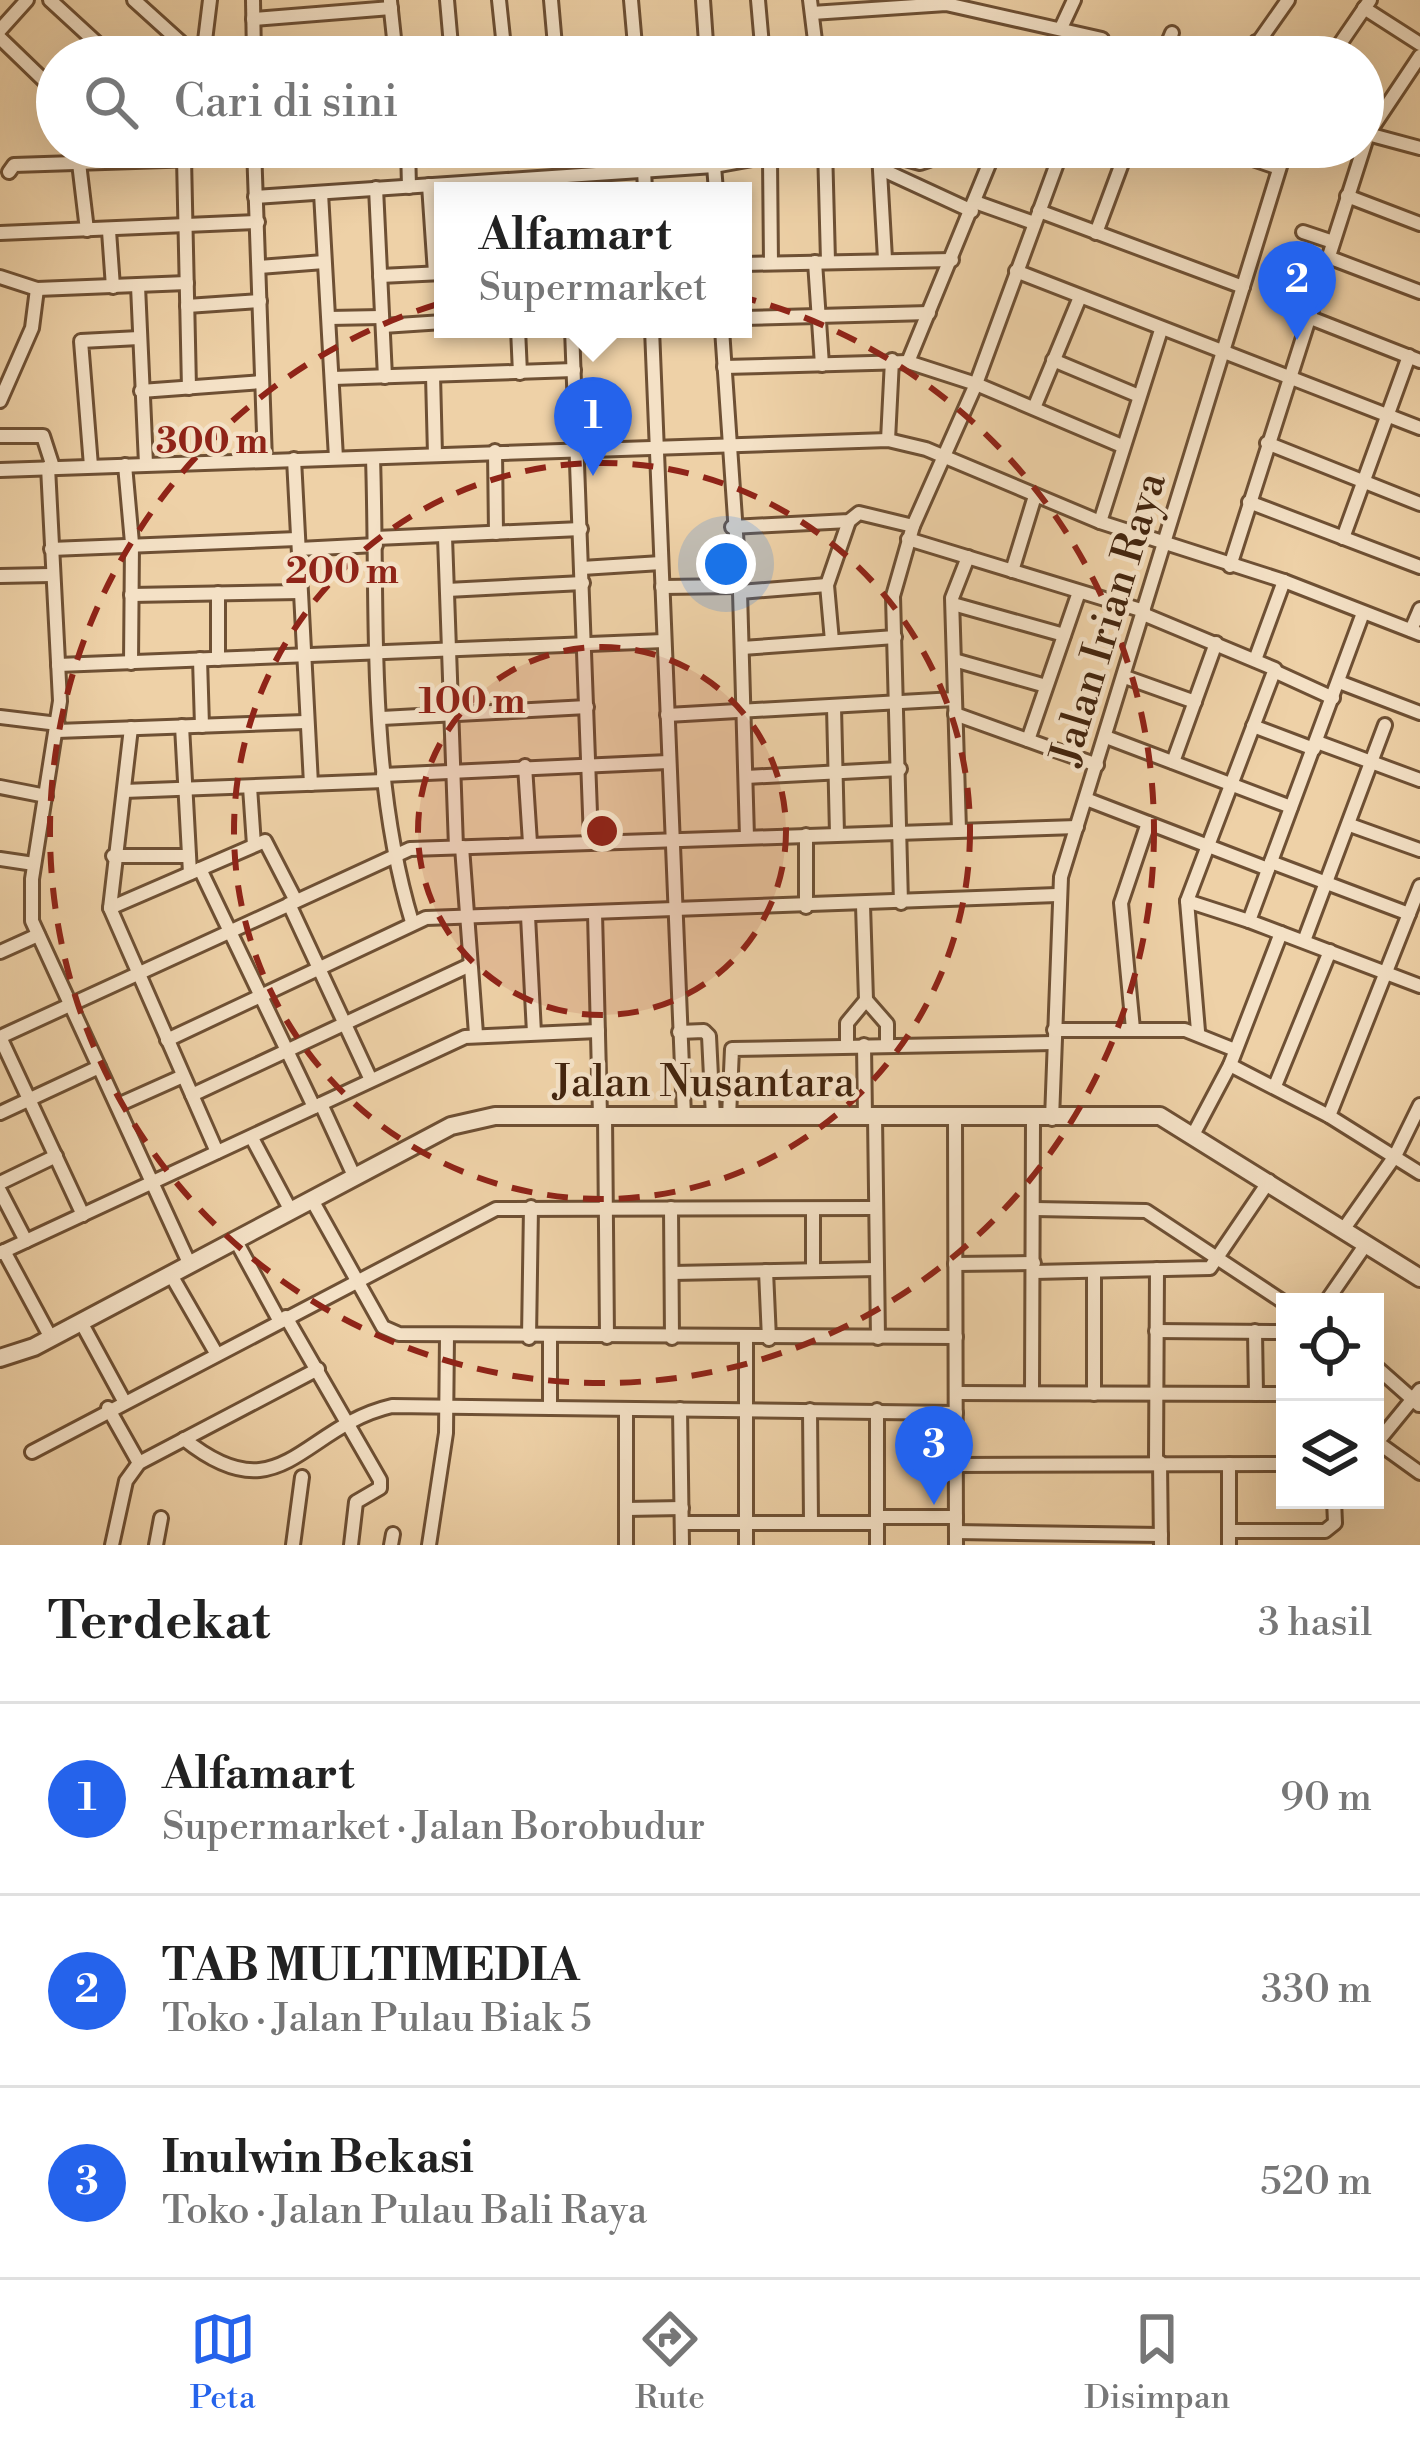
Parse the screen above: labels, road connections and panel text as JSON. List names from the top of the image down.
{
  "streets": {
    "street": ["Jalan Irian Raya", "Jalan Nusantara"]
  },
  "crossings": [
    ["Jalan Irian Raya", "Jalan Nusantara"]
  ],
  "page": {
    "search": "Cari di sini",
    "popup": ["Alfamart", "Supermarket"],
    "pins": ["2", "1", "3"],
    "heading": ["Terdekat", "3 hasil"],
    "list": [
      {
        "mark": "1",
        "name": "Alfamart",
        "note": "Supermarket · Jalan Borobudur",
        "value": "90 m"
      },
      {
        "mark": "2",
        "name": "TAB MULTIMEDIA",
        "note": "Toko · Jalan Pulau Biak 5",
        "value": "330 m"
      },
      {
        "mark": "3",
        "name": "Inulwin Bekasi",
        "note": "Toko · Jalan Pulau Bali Raya",
        "value": "520 m"
      }
    ],
    "nav": ["Peta", "Rute", "Disimpan"]
  },
  "rings": ["300 m", "200 m", "100 m"]
}
